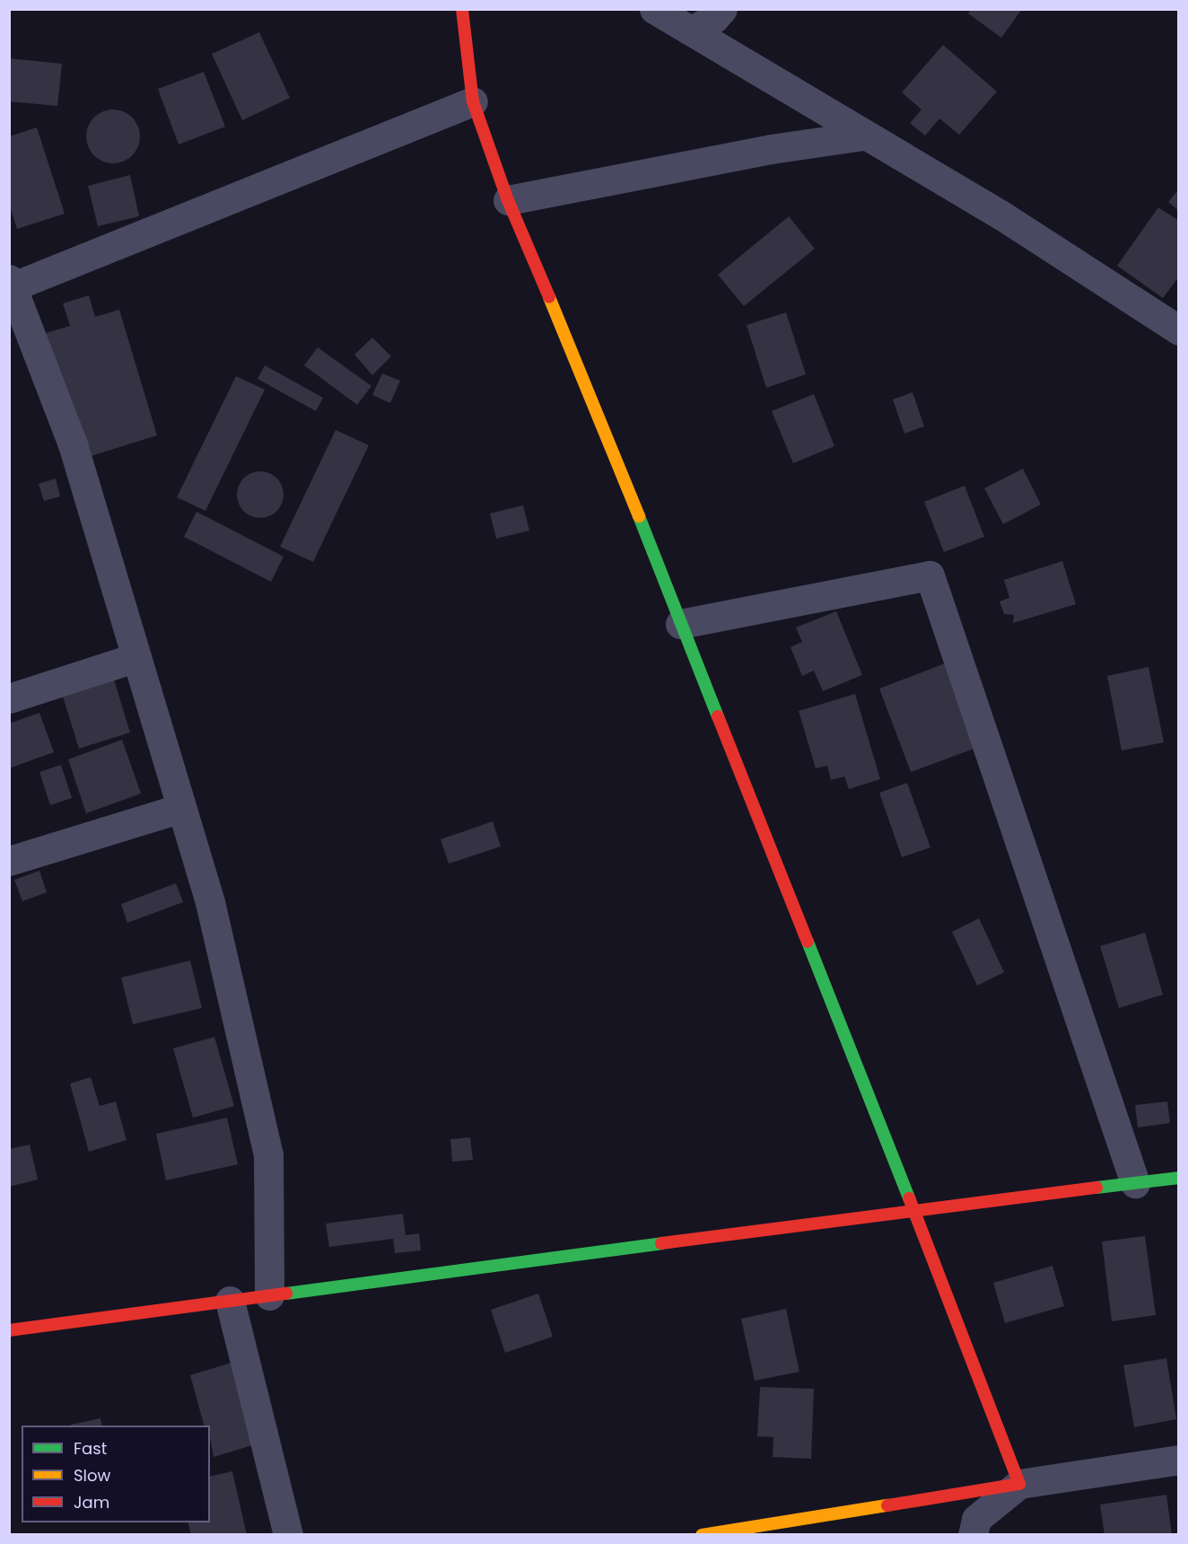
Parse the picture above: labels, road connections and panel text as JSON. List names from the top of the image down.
{
  "legend": ["Fast", "Slow", "Jam"]
}
